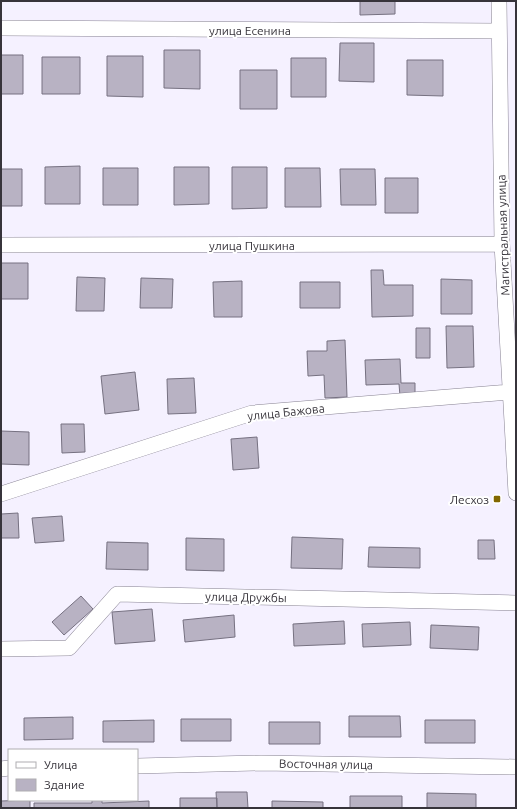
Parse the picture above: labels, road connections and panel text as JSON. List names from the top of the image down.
{
  "streets": {
    "street": [
      "улица Есенина",
      "Магистральная улица",
      "улица Пушкина",
      "улица Бажова",
      "улица Дружбы",
      "Восточная улица"
    ]
  },
  "crossings": [
    ["улица Есенина", "Магистральная улица"],
    ["Магистральная улица", "улица Пушкина"],
    ["Магистральная улица", "улица Бажова"]
  ],
  "places": {
    "transit": ["Лесхоз"]
  },
  "legend": ["Улица", "Здание"]
}
